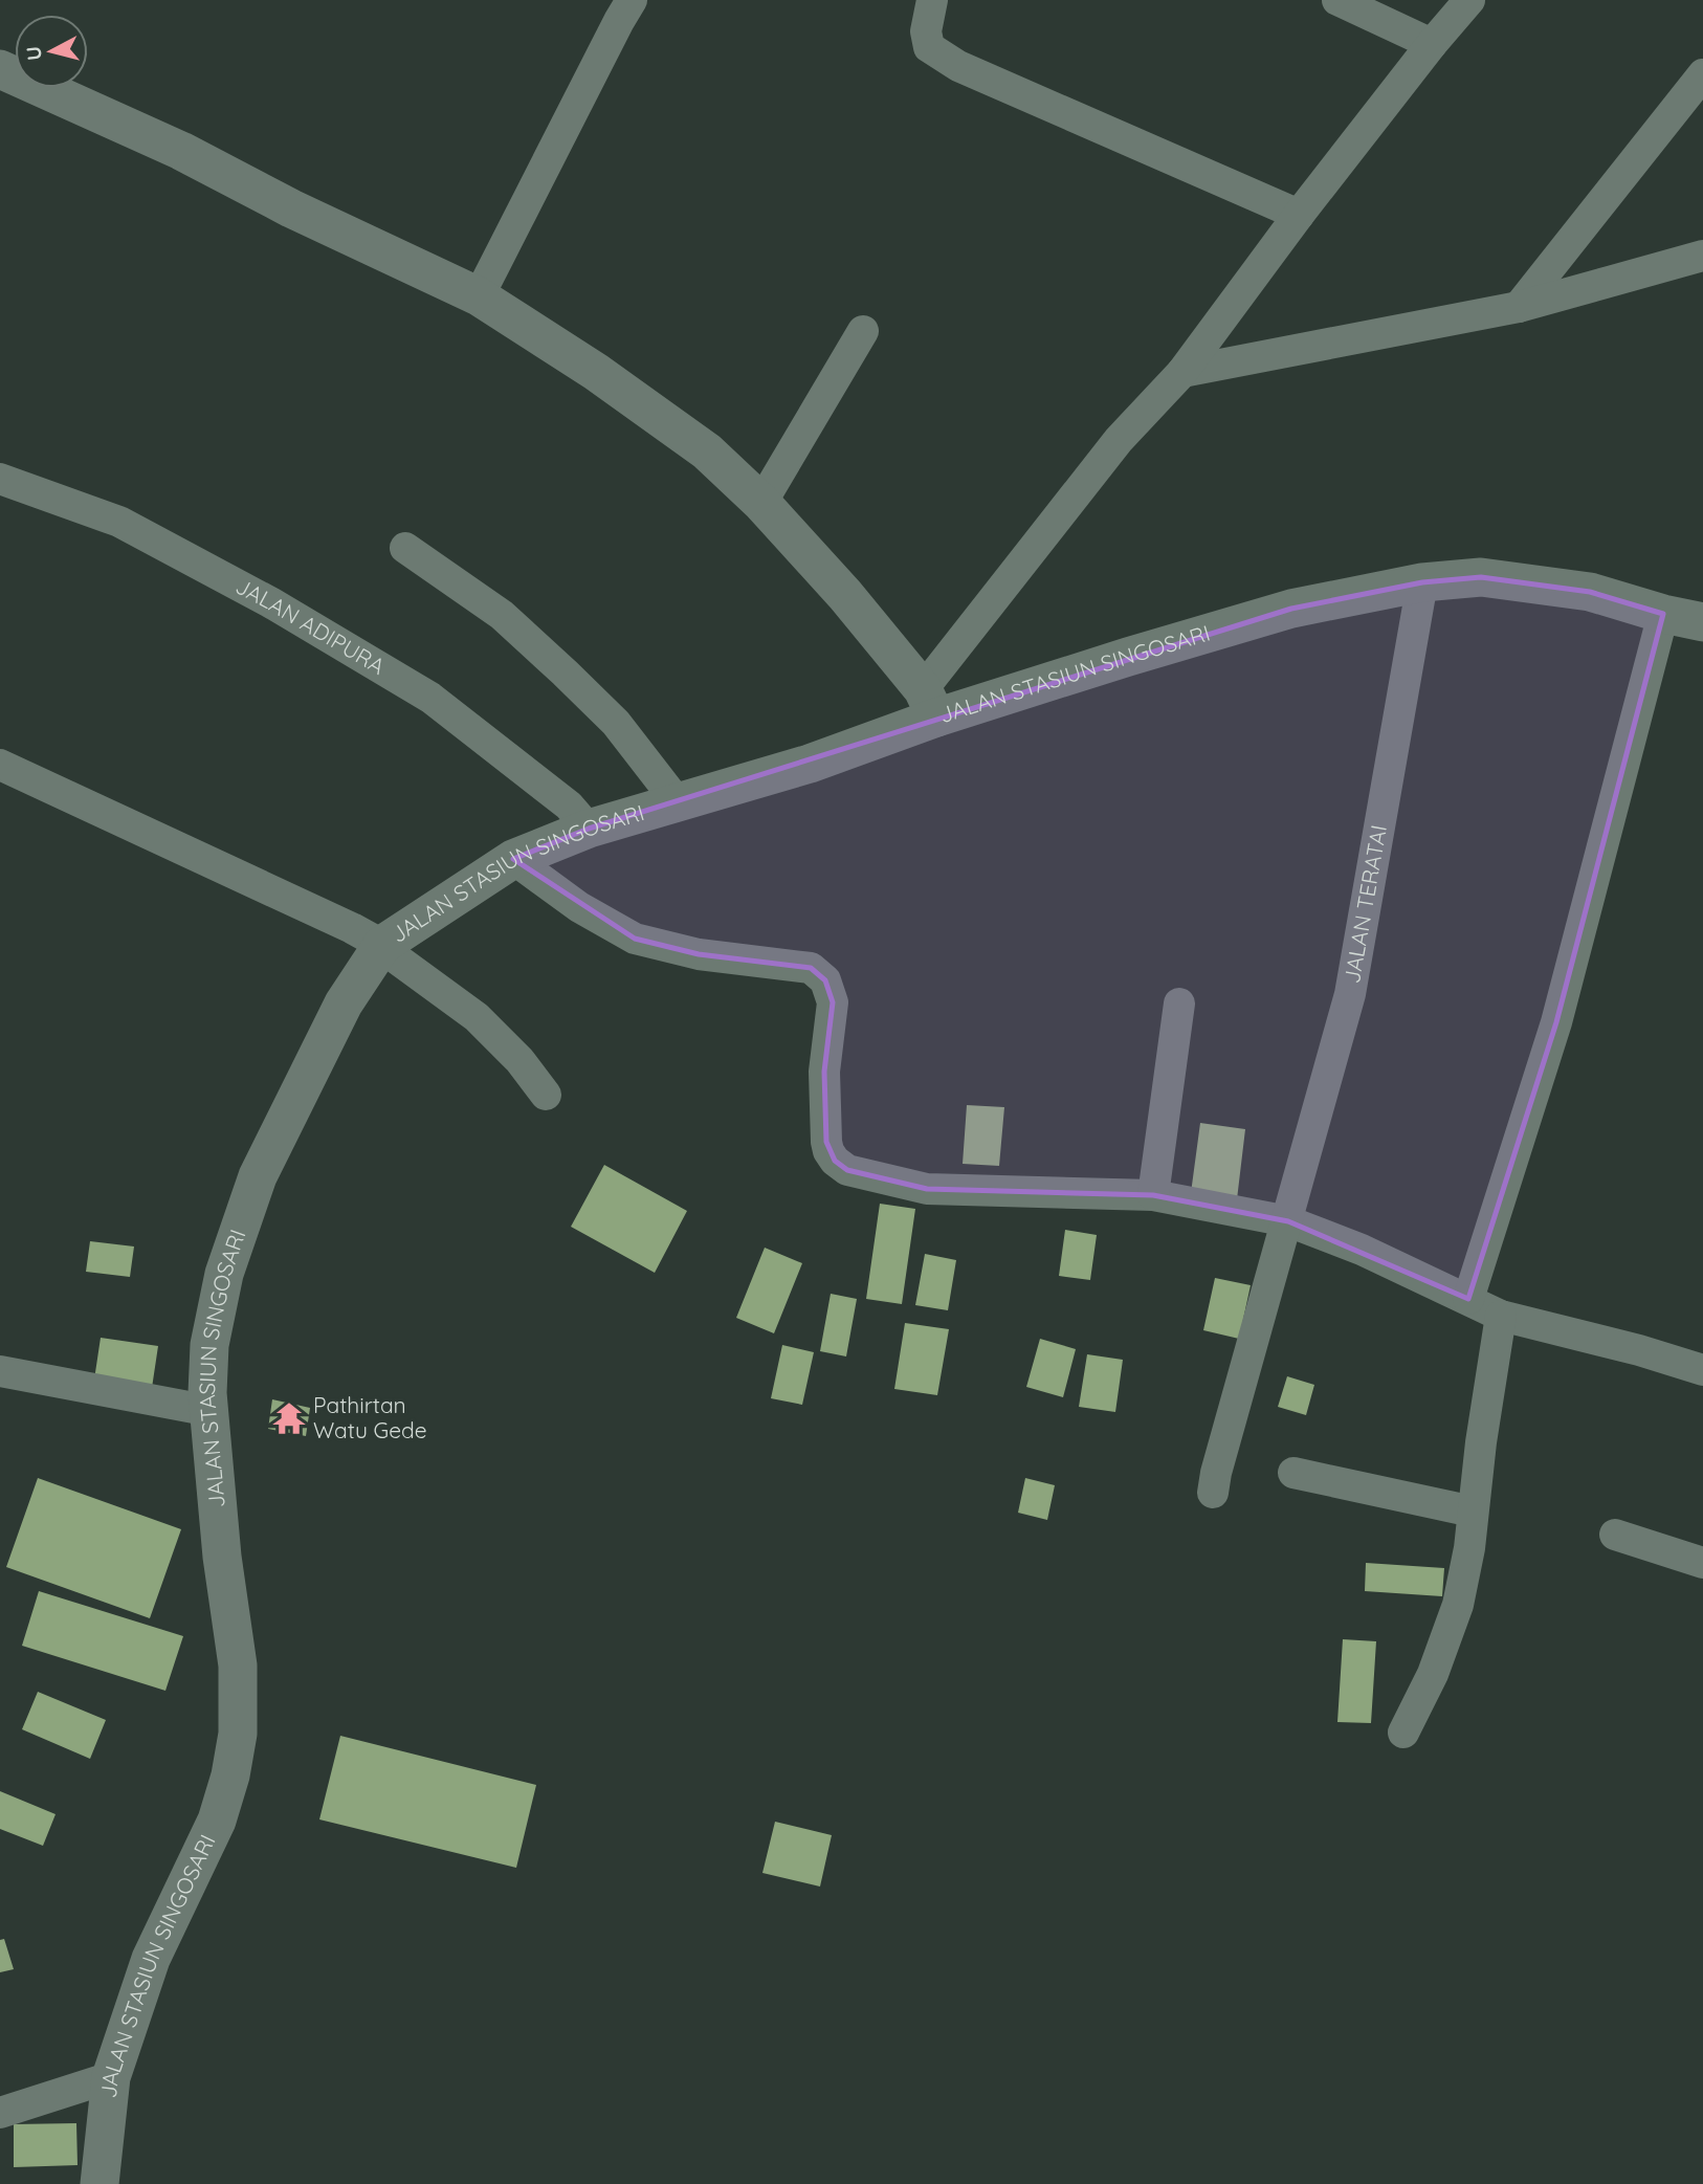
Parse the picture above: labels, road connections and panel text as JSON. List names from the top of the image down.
{
  "streets": {
    "street": ["JALAN ADIPURA", "JALAN STASIUN SINGOSARI", "JALAN TERATAI"]
  },
  "crossings": [
    ["JALAN ADIPURA", "JALAN STASIUN SINGOSARI"],
    ["JALAN STASIUN SINGOSARI", "JALAN TERATAI"]
  ],
  "places": {
    "temple": ["Pathirtan Watu Gede"]
  },
  "north": "left"
}
